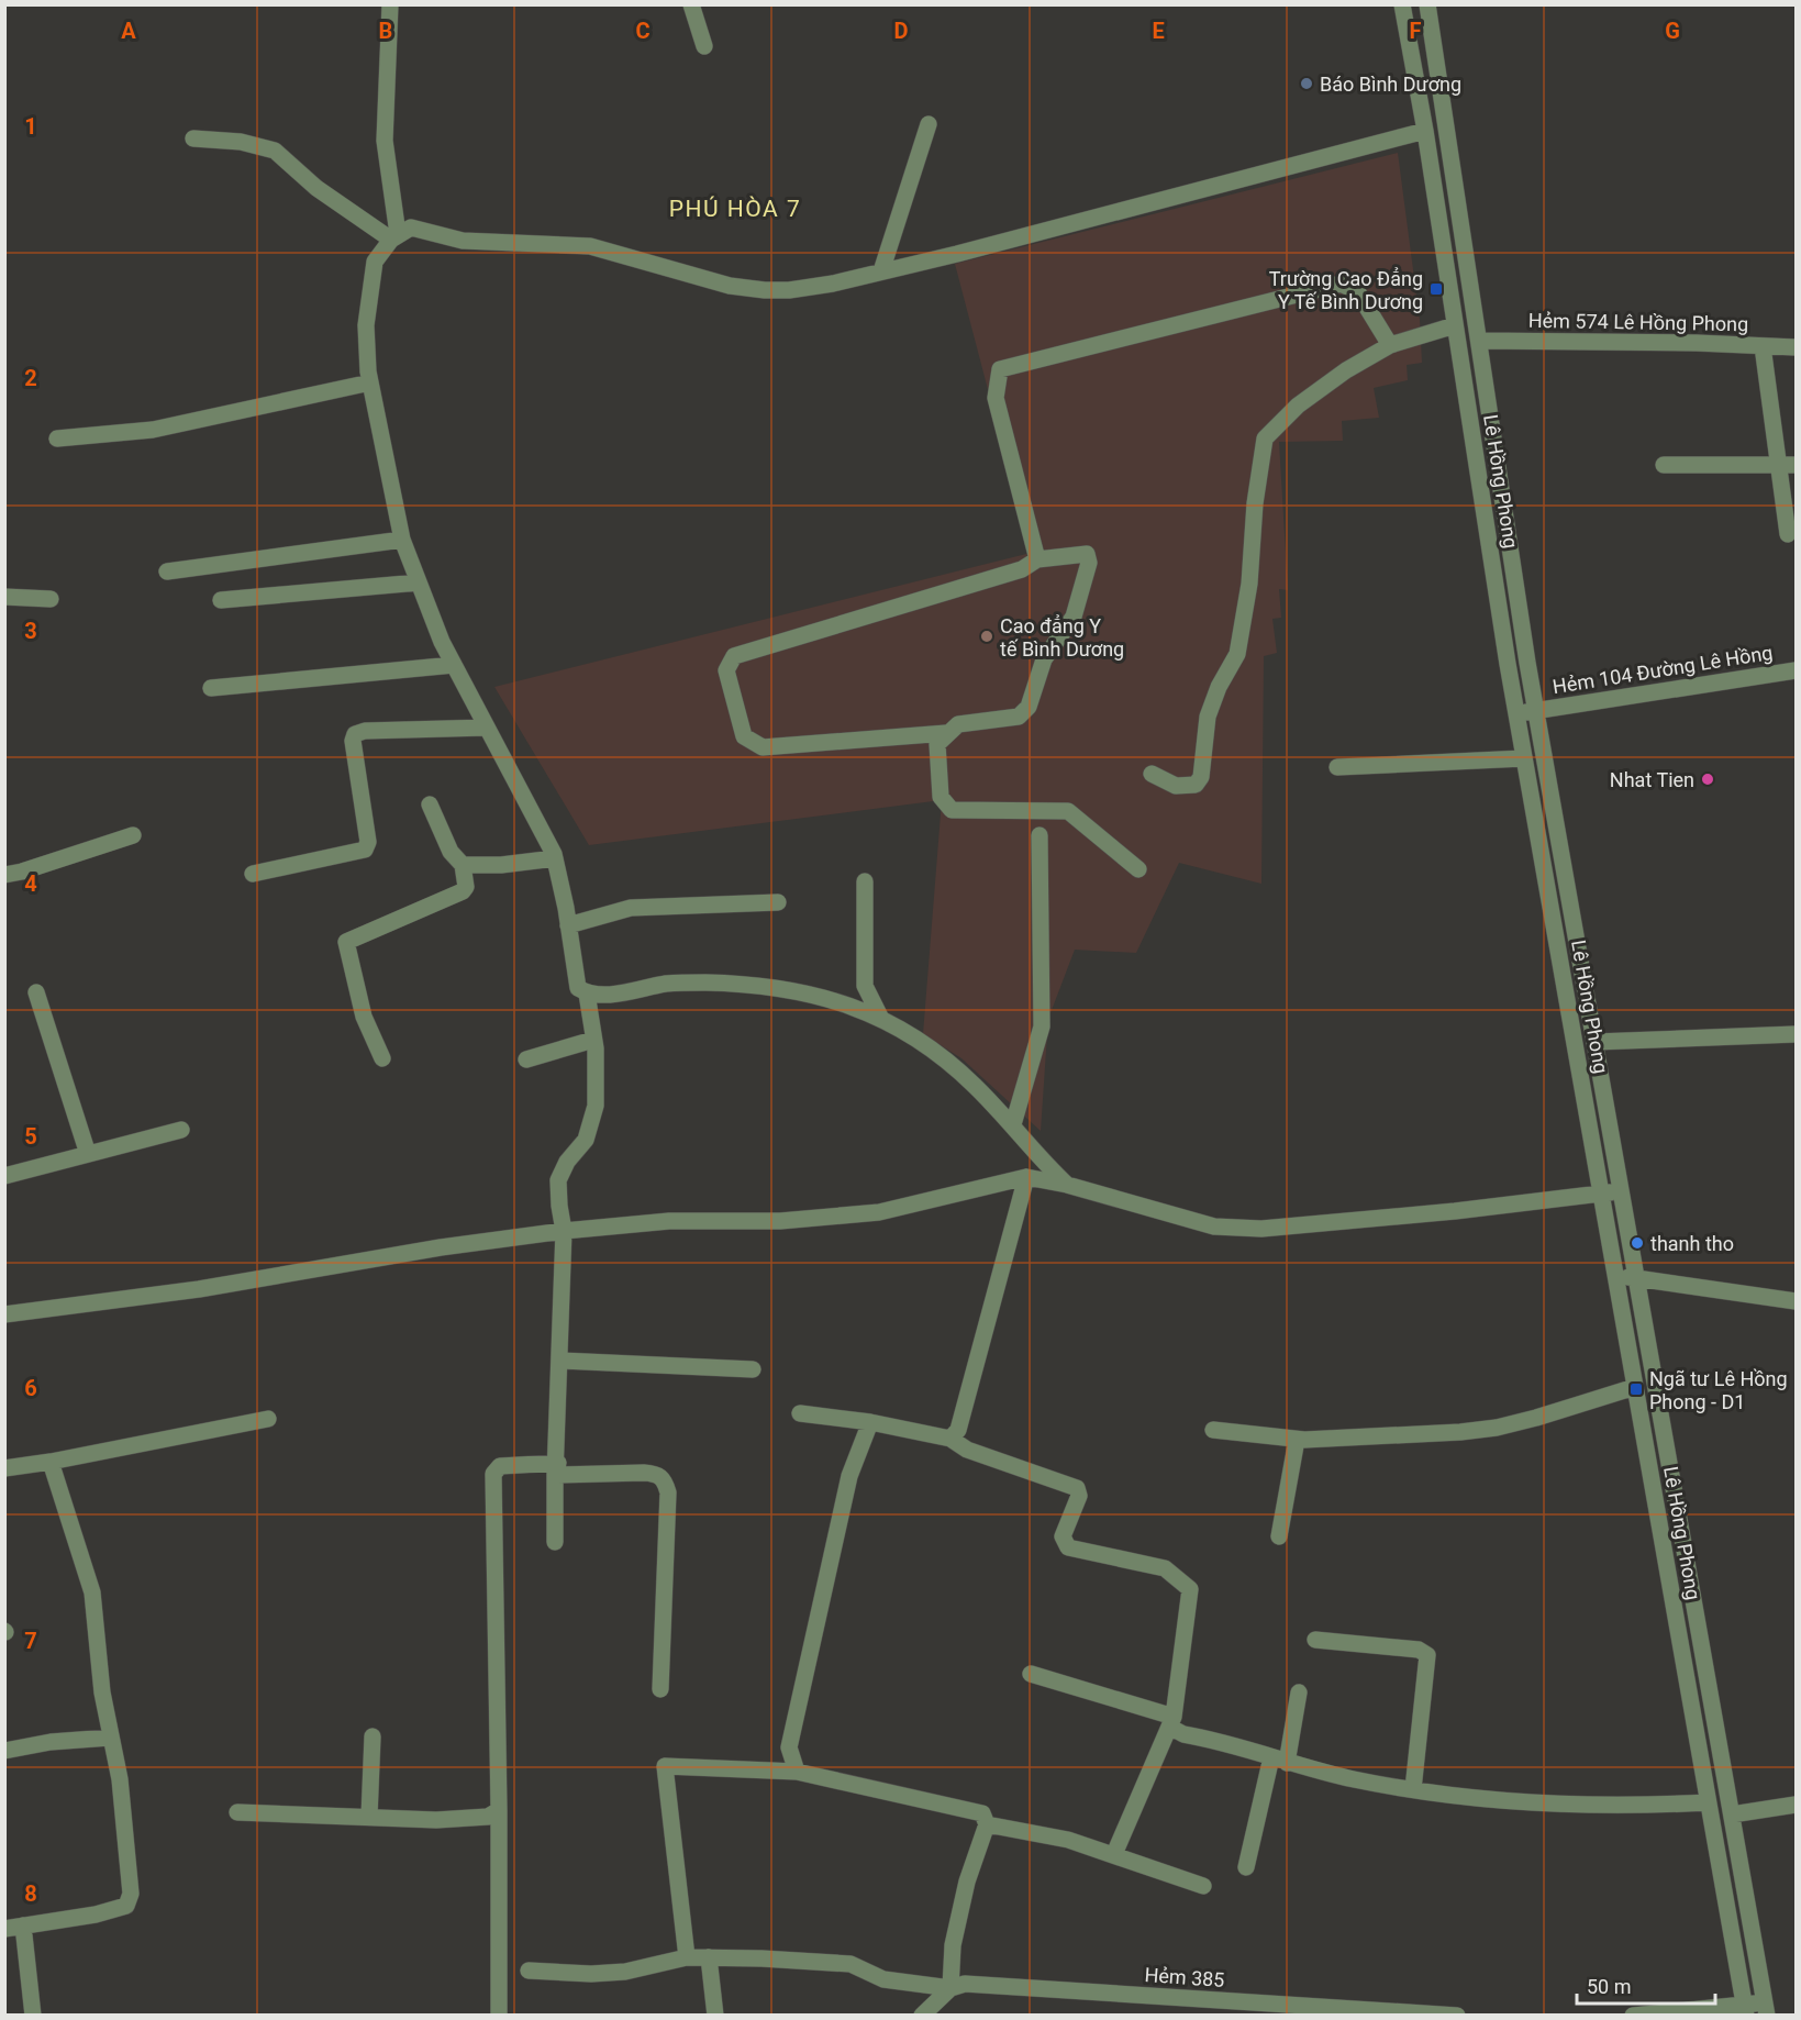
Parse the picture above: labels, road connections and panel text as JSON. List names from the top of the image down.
{
  "streets": {
    "street": [
      "Hẻm 574 Lê Hồng Phong",
      "Lê Hồng Phong",
      "Hẻm 104 Đường Lê Hồng",
      "Hẻm 385"
    ]
  },
  "crossings": [
    ["Hẻm 574 Lê Hồng Phong", "Lê Hồng Phong"],
    ["Lê Hồng Phong", "Hẻm 104 Đường Lê Hồng"]
  ],
  "districts": ["PHÚ HÒA 7"],
  "places": {
    "other": [
      "Báo Bình Dương",
      "Cao đẳng Y tế Bình Dương",
      "Nhat Tien",
      "thanh tho"
    ],
    "transit": ["Trường Cao Đẳng Y Tế Bình Dương", "Ngã tư Lê Hồng Phong - D1"]
  },
  "scale_bar": "50 m",
  "grid": {
    "columns": [
      "A",
      "B",
      "C",
      "D",
      "E",
      "F",
      "G"
    ],
    "rows": [
      "1",
      "2",
      "3",
      "4",
      "5",
      "6",
      "7",
      "8"
    ]
  }
}
